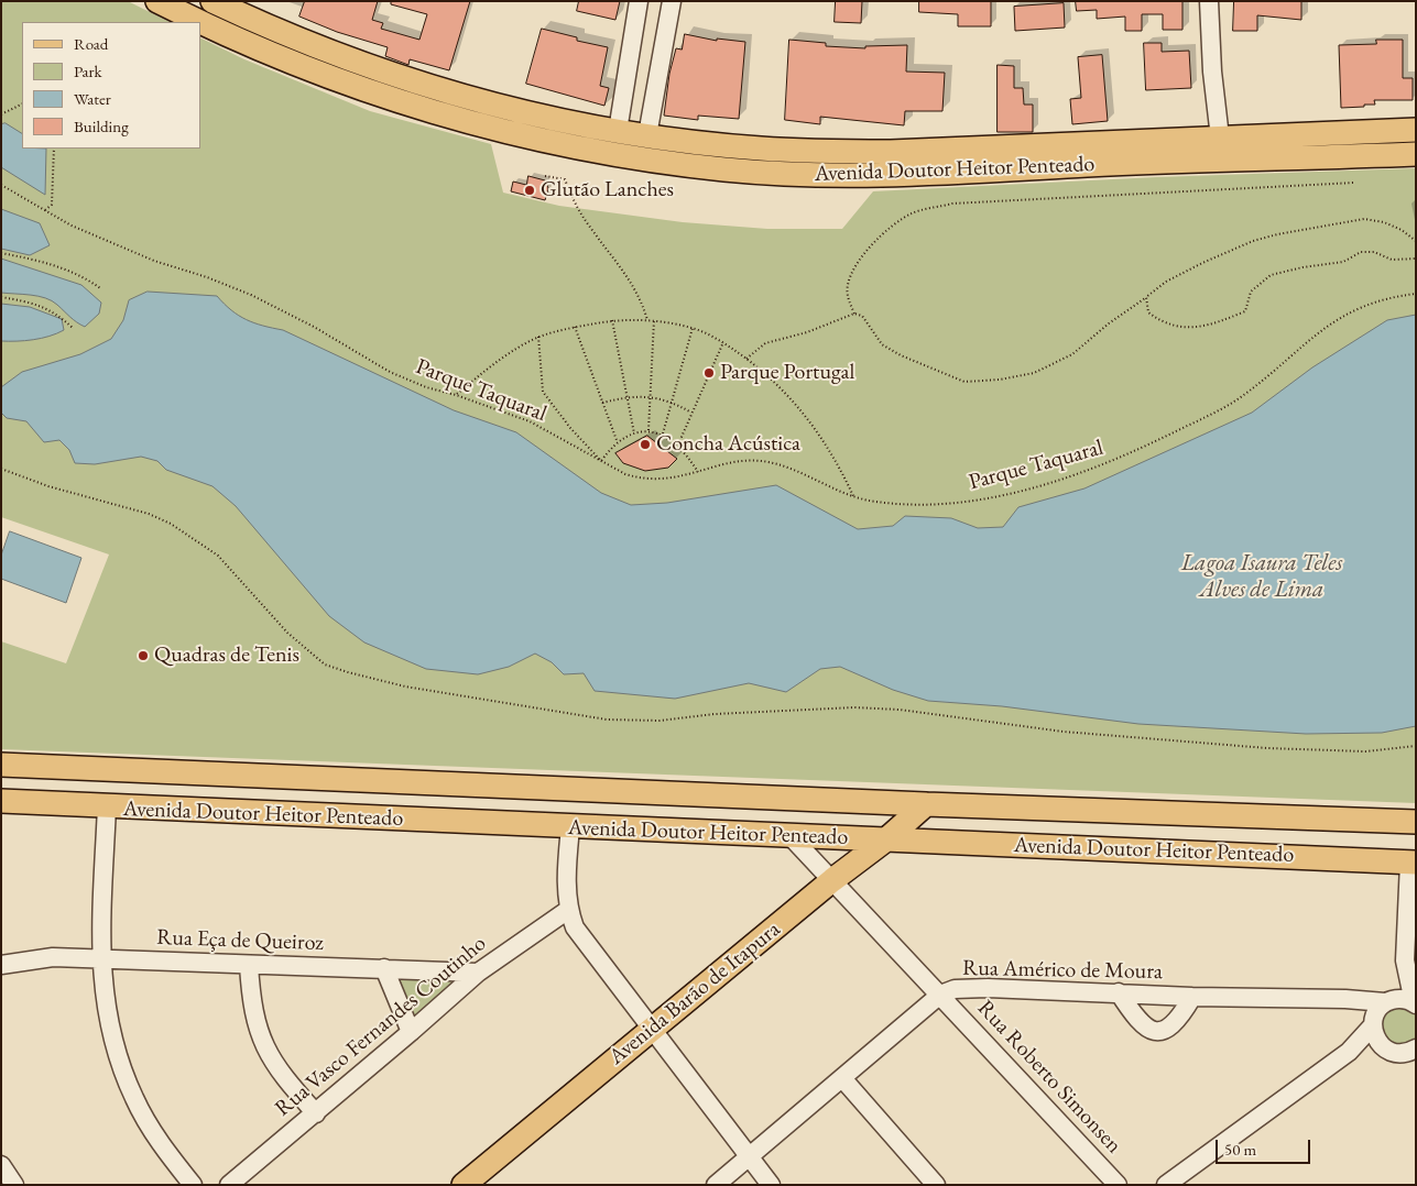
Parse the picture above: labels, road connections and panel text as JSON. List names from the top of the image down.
{
  "streets": {
    "main road": ["Avenida Doutor Heitor Penteado", "Avenida Barão de Itapura"],
    "street": [
      "Rua Eça de Queiroz",
      "Rua Américo de Moura",
      "Rua Vasco Fernandes Coutinho",
      "Rua Roberto Simonsen"
    ],
    "path": ["Parque Taquaral"]
  },
  "crossings": [
    ["Avenida Doutor Heitor Penteado", "Avenida Barão de Itapura"],
    ["Avenida Doutor Heitor Penteado", "Rua Roberto Simonsen"],
    ["Rua Eça de Queiroz", "Rua Vasco Fernandes Coutinho"],
    ["Rua Américo de Moura", "Rua Roberto Simonsen"],
    ["Avenida Barão de Itapura", "Rua Roberto Simonsen"]
  ],
  "water": ["Lagoa Isaura Teles Alves de Lima"],
  "places": [
    "Glutão Lanches",
    "Parque Portugal",
    "Concha Acústica",
    "Quadras de Tenis"
  ],
  "legend": [
    "Road",
    "Park",
    "Water",
    "Building"
  ],
  "scale_bar": "50 m"
}
